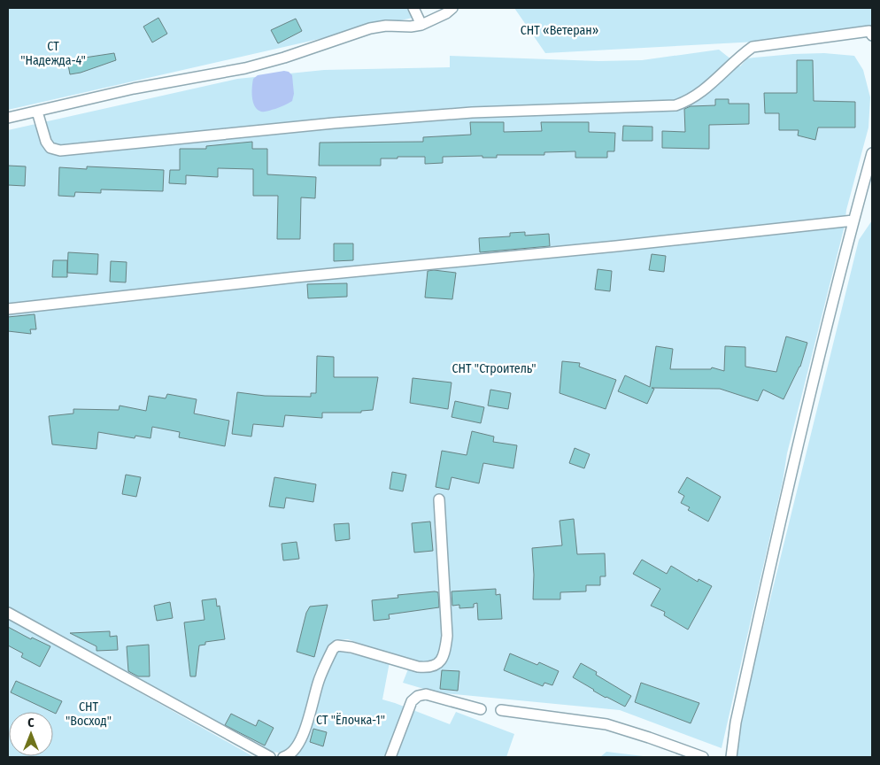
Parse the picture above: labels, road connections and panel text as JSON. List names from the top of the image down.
{
  "parks": [
    "СНТ «Ветеран»",
    "СТ \"Надежда-4\"",
    "СНТ \"Строитель\"",
    "СНТ \"Восход\"",
    "СТ \"Ёлочка-1\""
  ],
  "north": "top"
}
